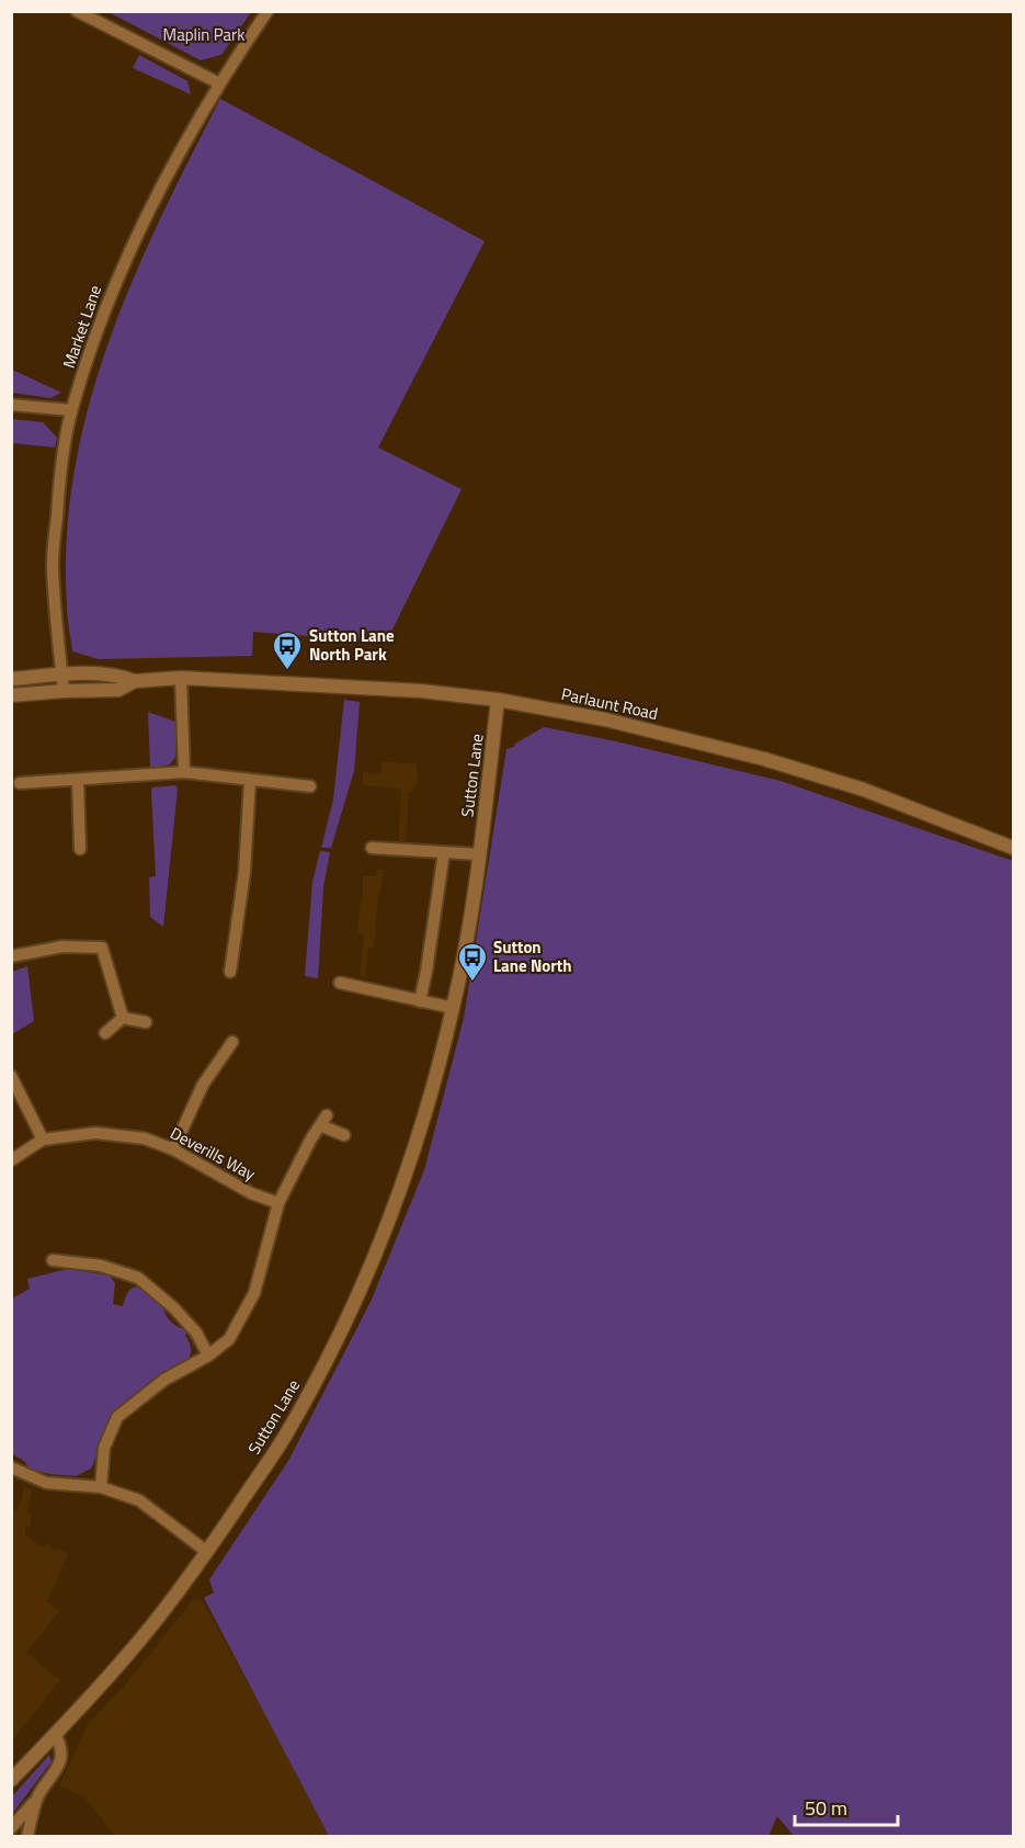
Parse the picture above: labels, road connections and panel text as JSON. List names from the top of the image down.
{
  "streets": {
    "street": [
      "Market Lane",
      "Parlaunt Road",
      "Sutton Lane",
      "Deverills Way"
    ]
  },
  "crossings": [
    ["Market Lane", "Parlaunt Road"],
    ["Parlaunt Road", "Sutton Lane"]
  ],
  "parks": ["Maplin Park"],
  "places": {
    "bus stop": ["Sutton Lane North Park", "Sutton Lane North"]
  },
  "scale_bar": "50 m"
}
